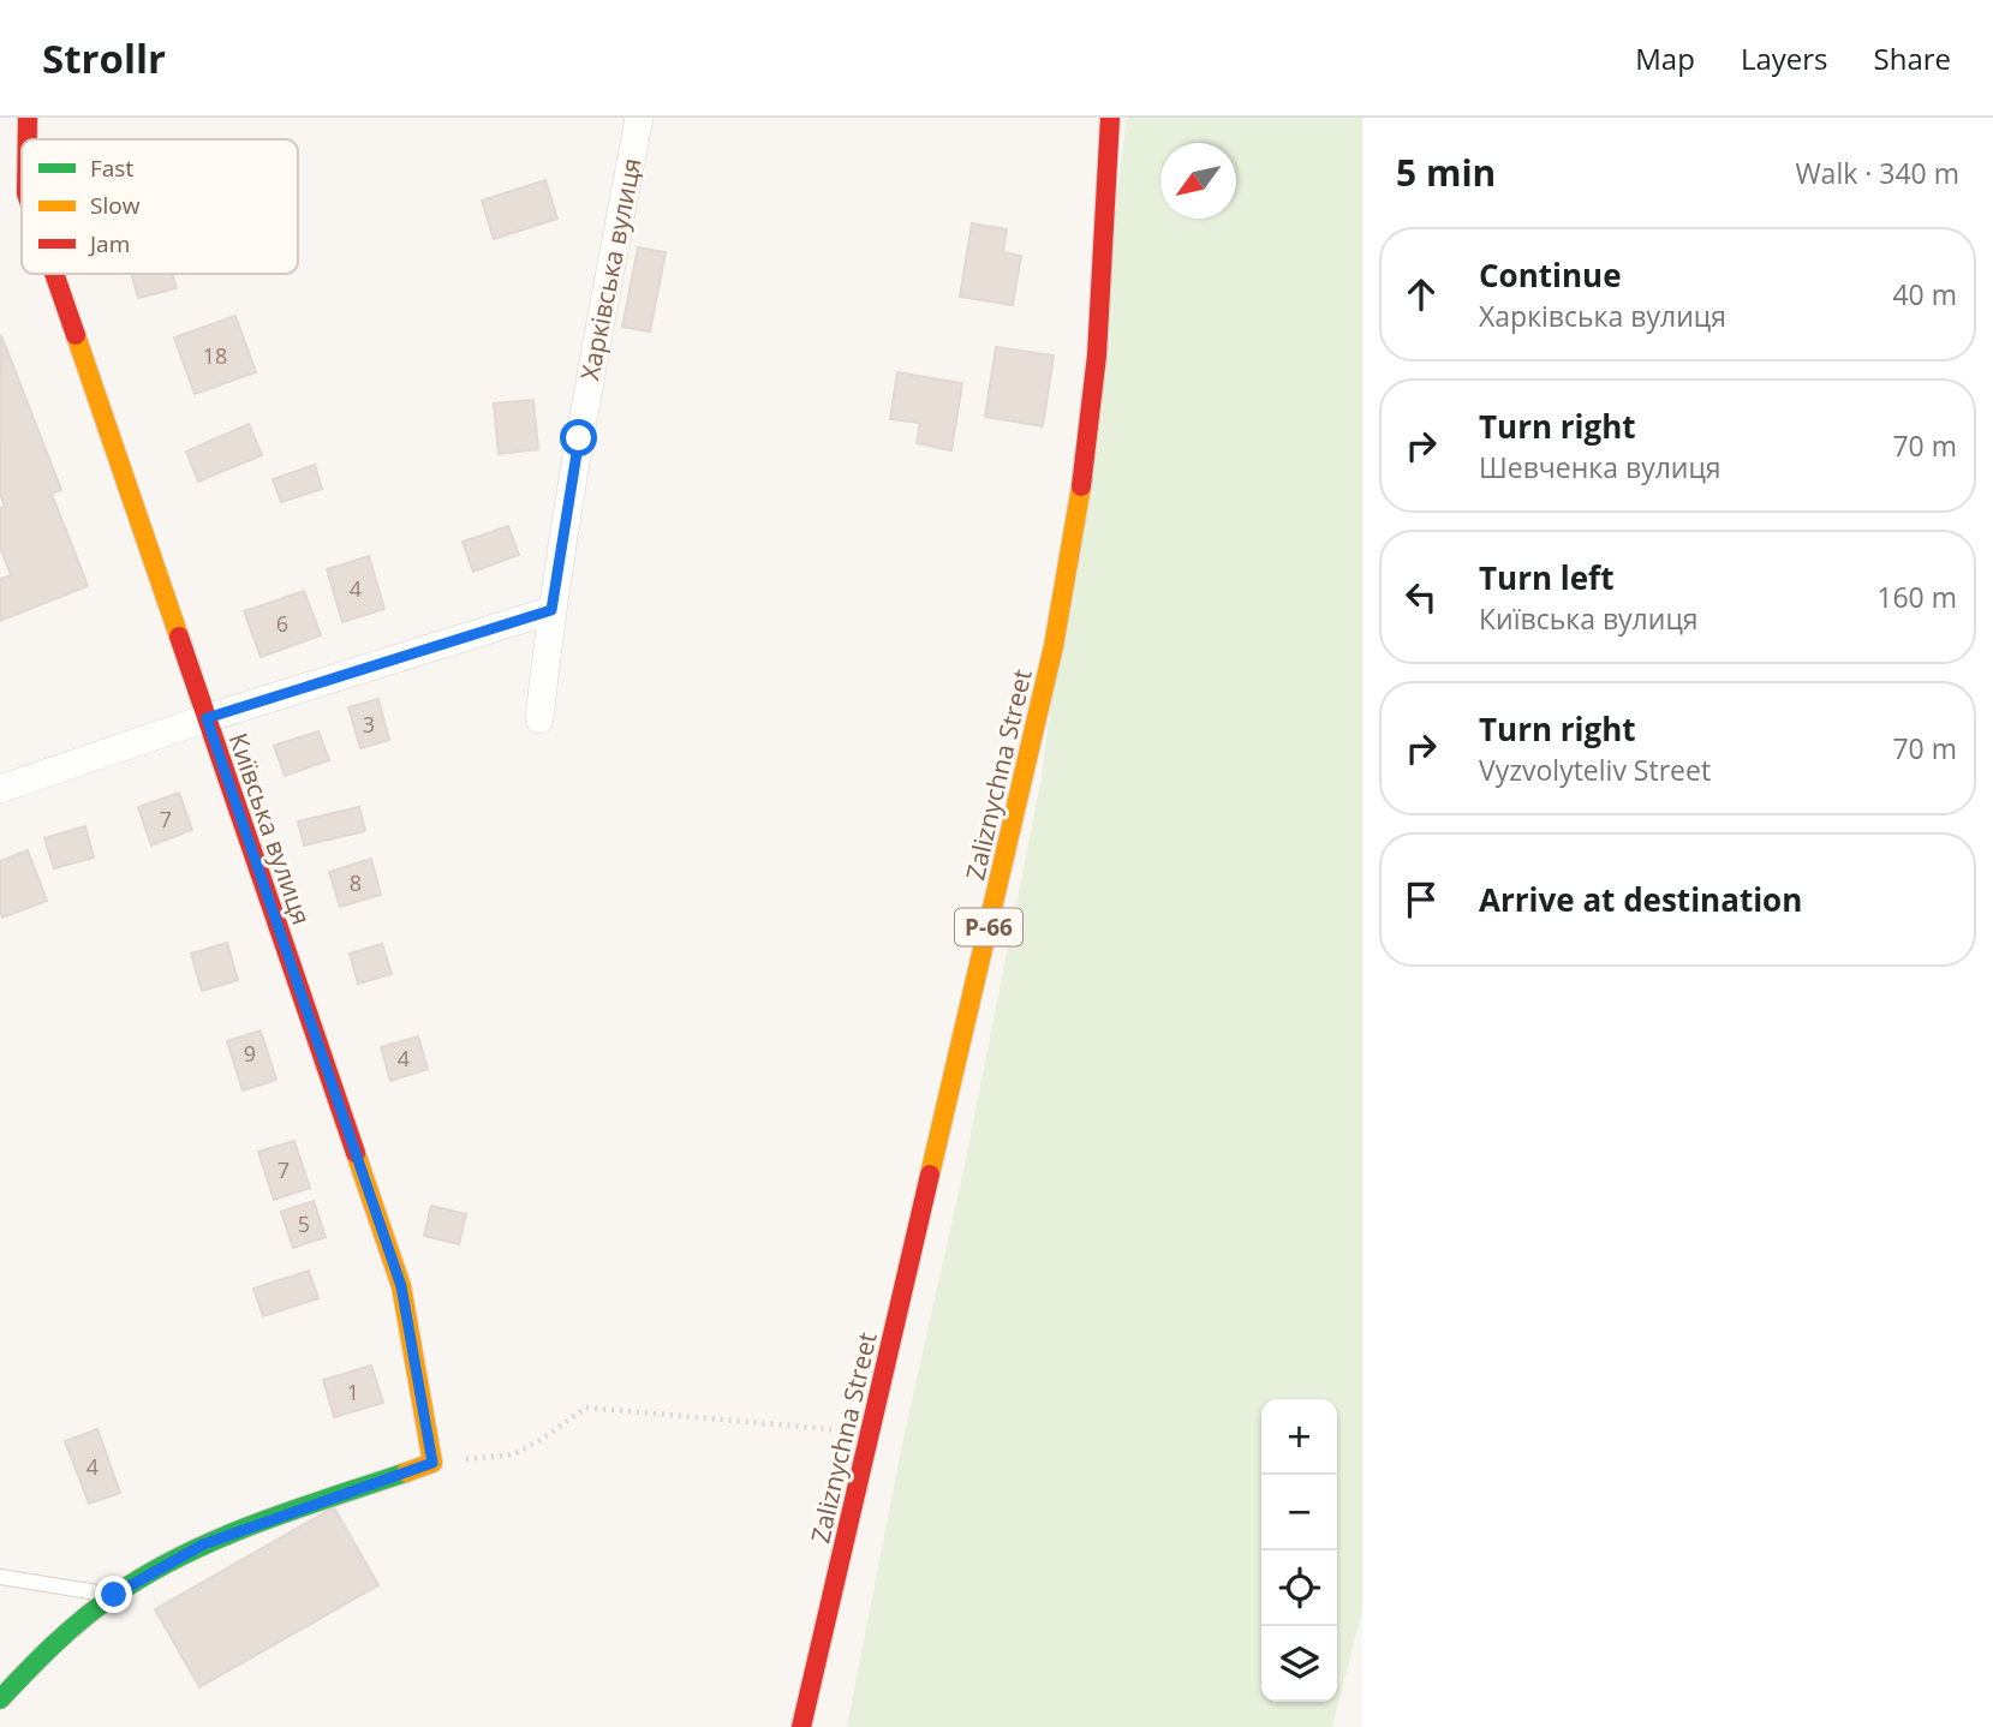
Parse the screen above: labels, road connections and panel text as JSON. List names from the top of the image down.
{
  "streets": {
    "street": [
      "Харківська вулиця",
      "Zaliznychna Street",
      "Київська вулиця",
      "Р-66"
    ]
  },
  "house_numbers": [
    "18",
    "4",
    "6",
    "3",
    "7",
    "8",
    "9",
    "4",
    "7",
    "5",
    "1",
    "4"
  ],
  "legend": ["Fast", "Slow", "Jam"],
  "north": "bottom left",
  "page": {
    "header": "Strollr",
    "nav": ["Map", "Layers", "Share"],
    "heading": ["5 min", "Walk · 340 m"],
    "list": [
      ["Continue", "Харківська вулиця", "40 m"],
      ["Turn right", "Шевченка вулиця", "70 m"],
      ["Turn left", "Київська вулиця", "160 m"],
      ["Turn right", "Vyzvolyteliv Street", "70 m"],
      "Arrive at destination"
    ],
    "map_buttons": ["+", "−"]
  }
}
